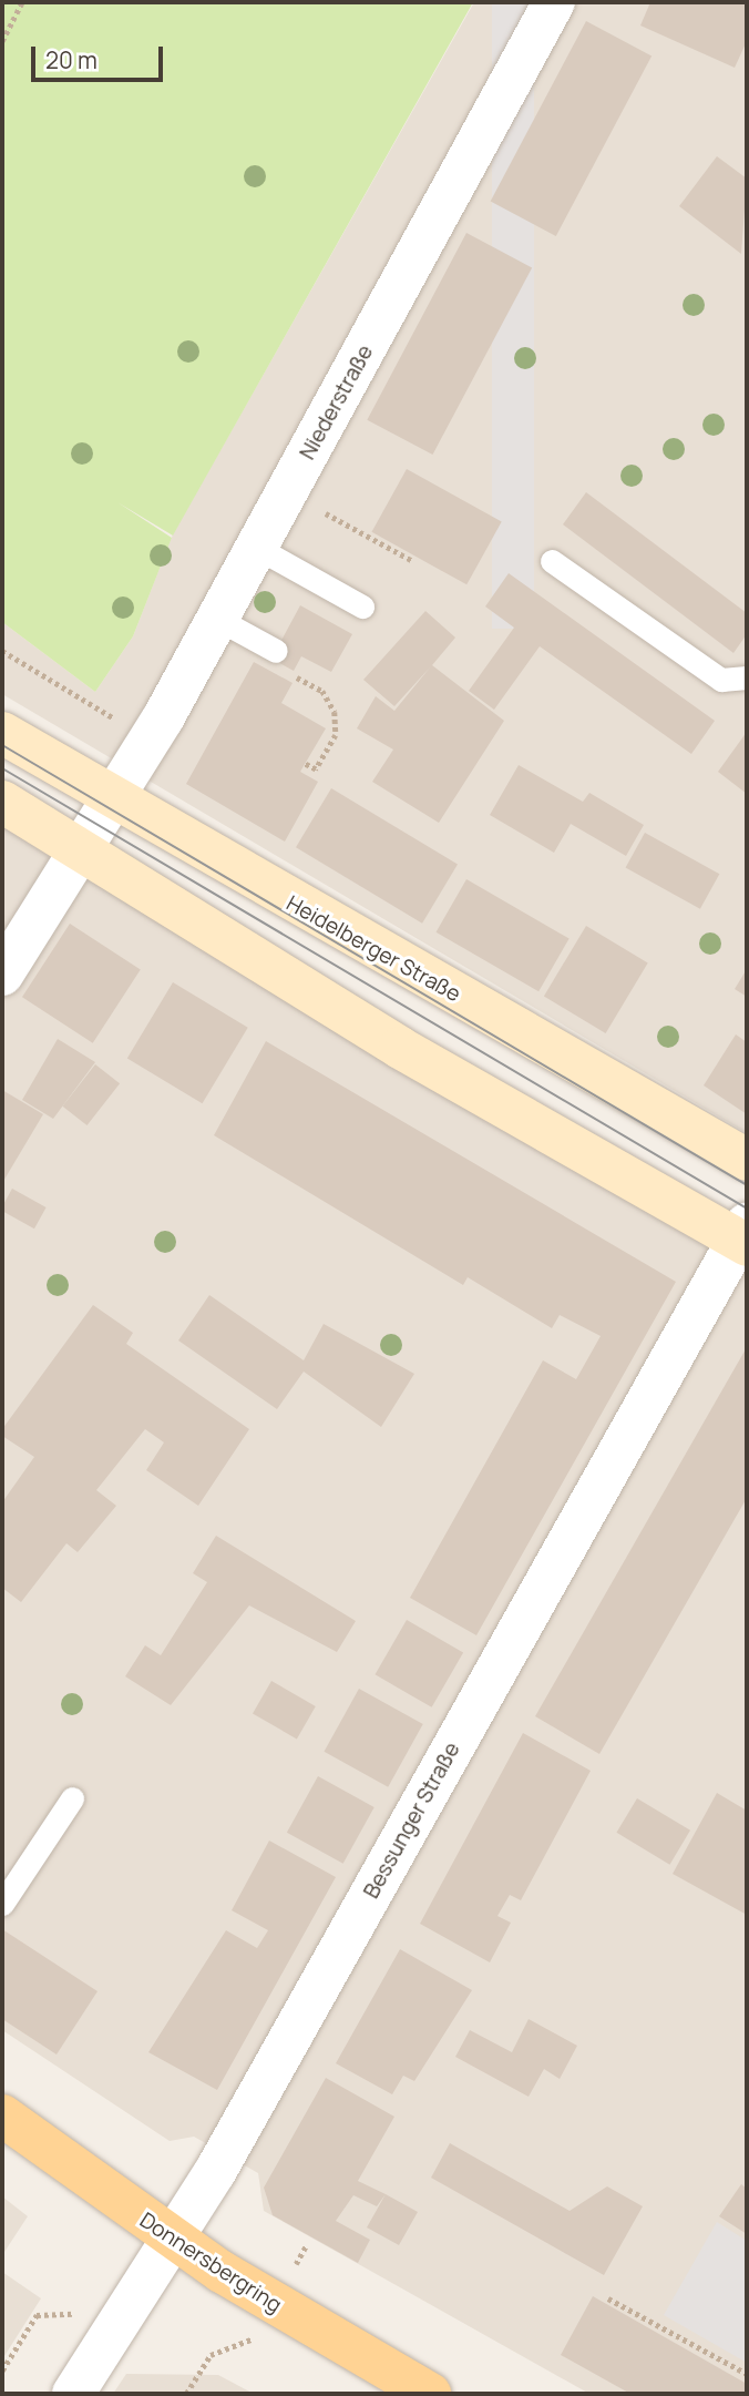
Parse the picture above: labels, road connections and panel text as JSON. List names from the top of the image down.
{
  "streets": {
    "main road": ["Heidelberger Straße", "Donnersbergring"],
    "street": ["Niederstraße", "Bessunger Straße"]
  },
  "crossings": [
    ["Niederstraße", "Heidelberger Straße"],
    ["Bessunger Straße", "Donnersbergring"]
  ],
  "scale_bar": "20 m"
}
